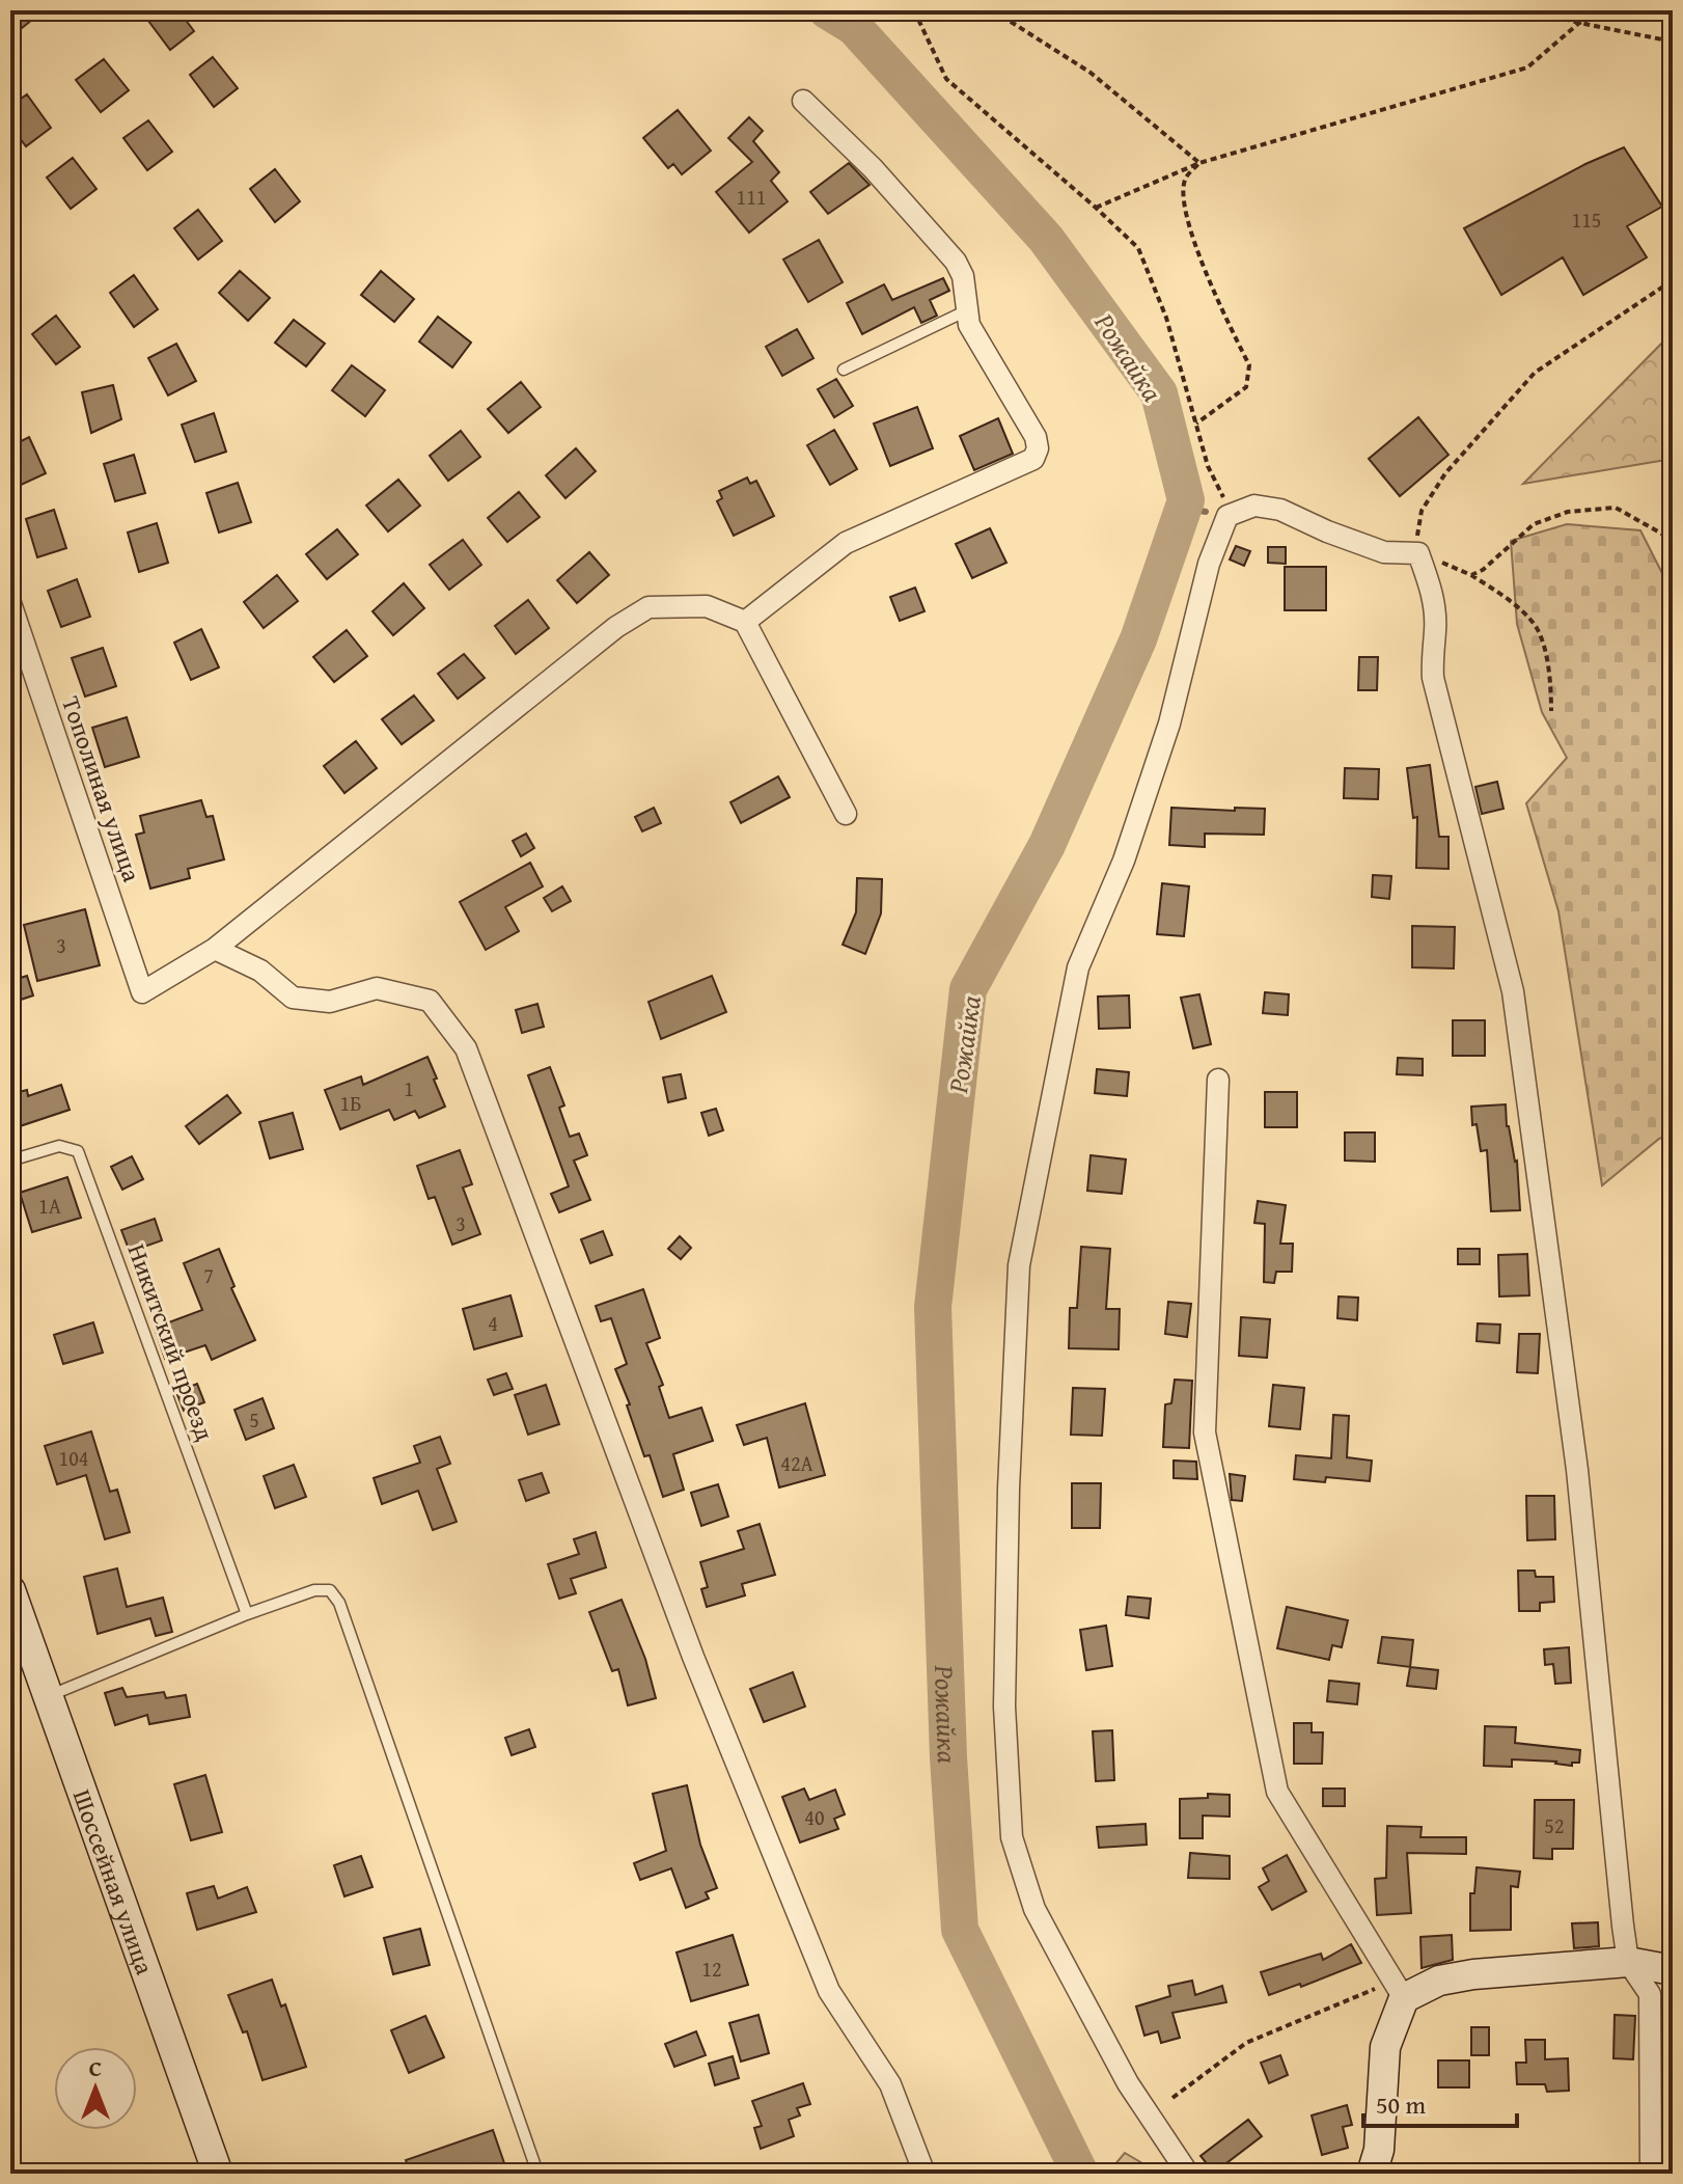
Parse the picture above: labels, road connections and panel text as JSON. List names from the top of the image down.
{
  "streets": {
    "street": ["Тополиная улица", "Шоссейная улица"],
    "lane": ["Никитский проезд"]
  },
  "water": ["Рожайка"],
  "house_numbers": [
    "111",
    "115",
    "3",
    "1",
    "1Б",
    "1А",
    "3",
    "7",
    "4",
    "5",
    "104",
    "42А",
    "40",
    "52",
    "12"
  ],
  "scale_bar": "50 m",
  "north": "top"
}
